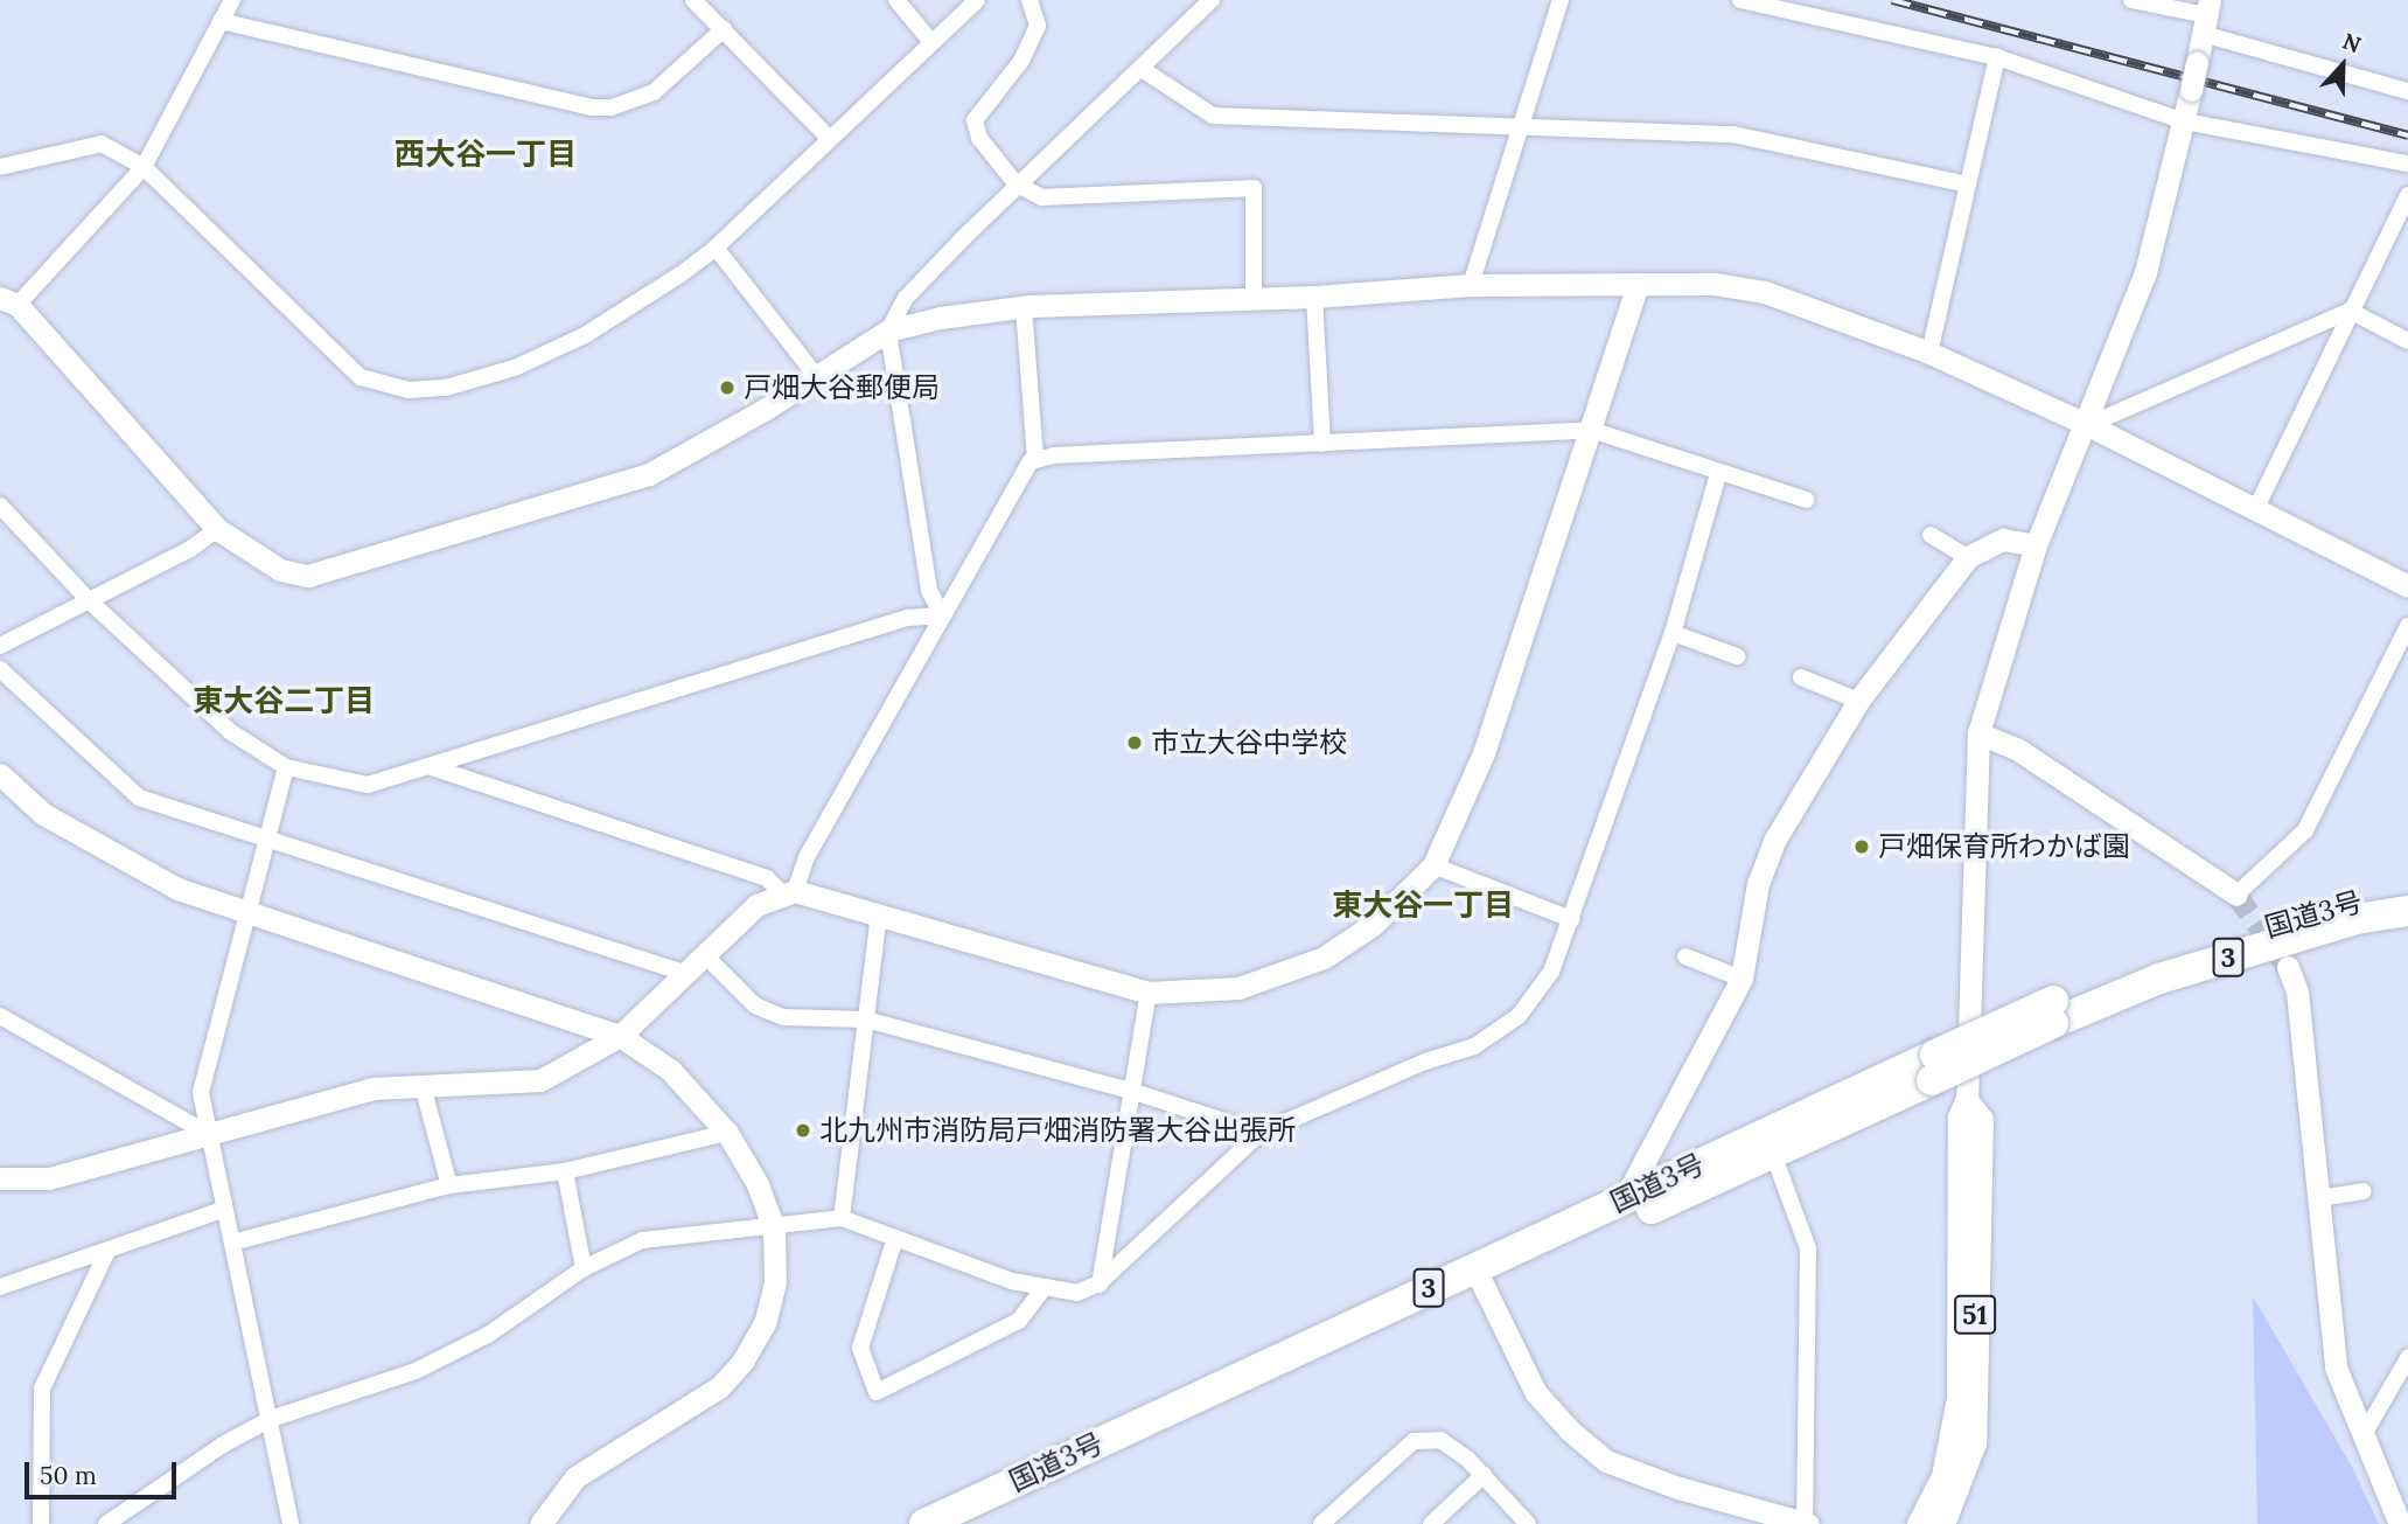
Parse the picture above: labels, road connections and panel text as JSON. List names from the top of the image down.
{
  "streets": {
    "highway": ["国道3号", "3"],
    "main road": ["51"]
  },
  "districts": ["西大谷一丁目", "東大谷二丁目", "東大谷一丁目"],
  "places": [
    "戸畑大谷郵便局",
    "市立大谷中学校",
    "戸畑保育所わかば園",
    "北九州市消防局戸畑消防署大谷出張所"
  ],
  "scale_bar": "50 m",
  "north": "top"
}
